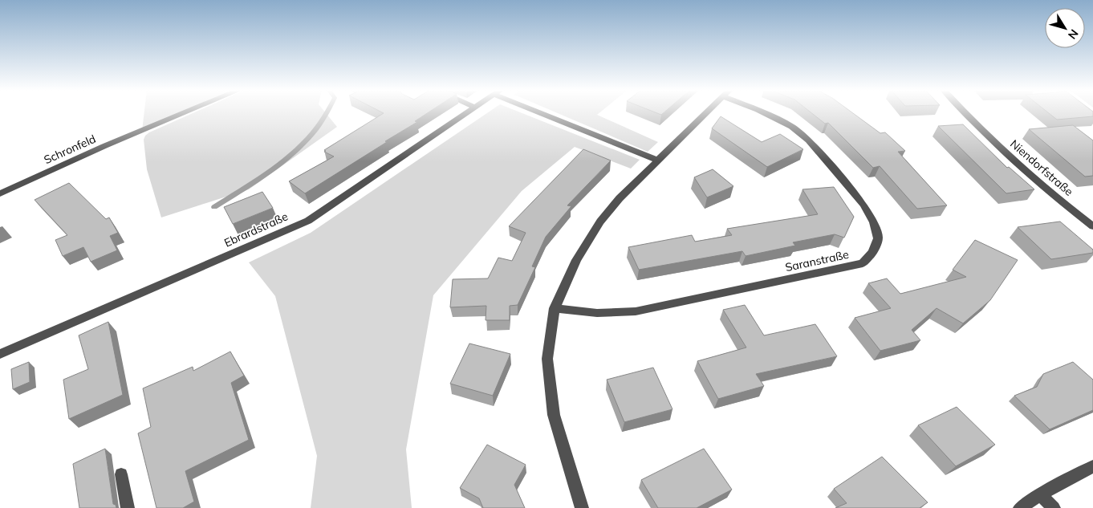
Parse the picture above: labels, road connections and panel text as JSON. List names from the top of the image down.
{
  "streets": {
    "street": [
      "Schronfeld",
      "Niendorfstraße",
      "Ebrardstraße",
      "Saranstraße"
    ]
  },
  "north": "bottom right"
}
